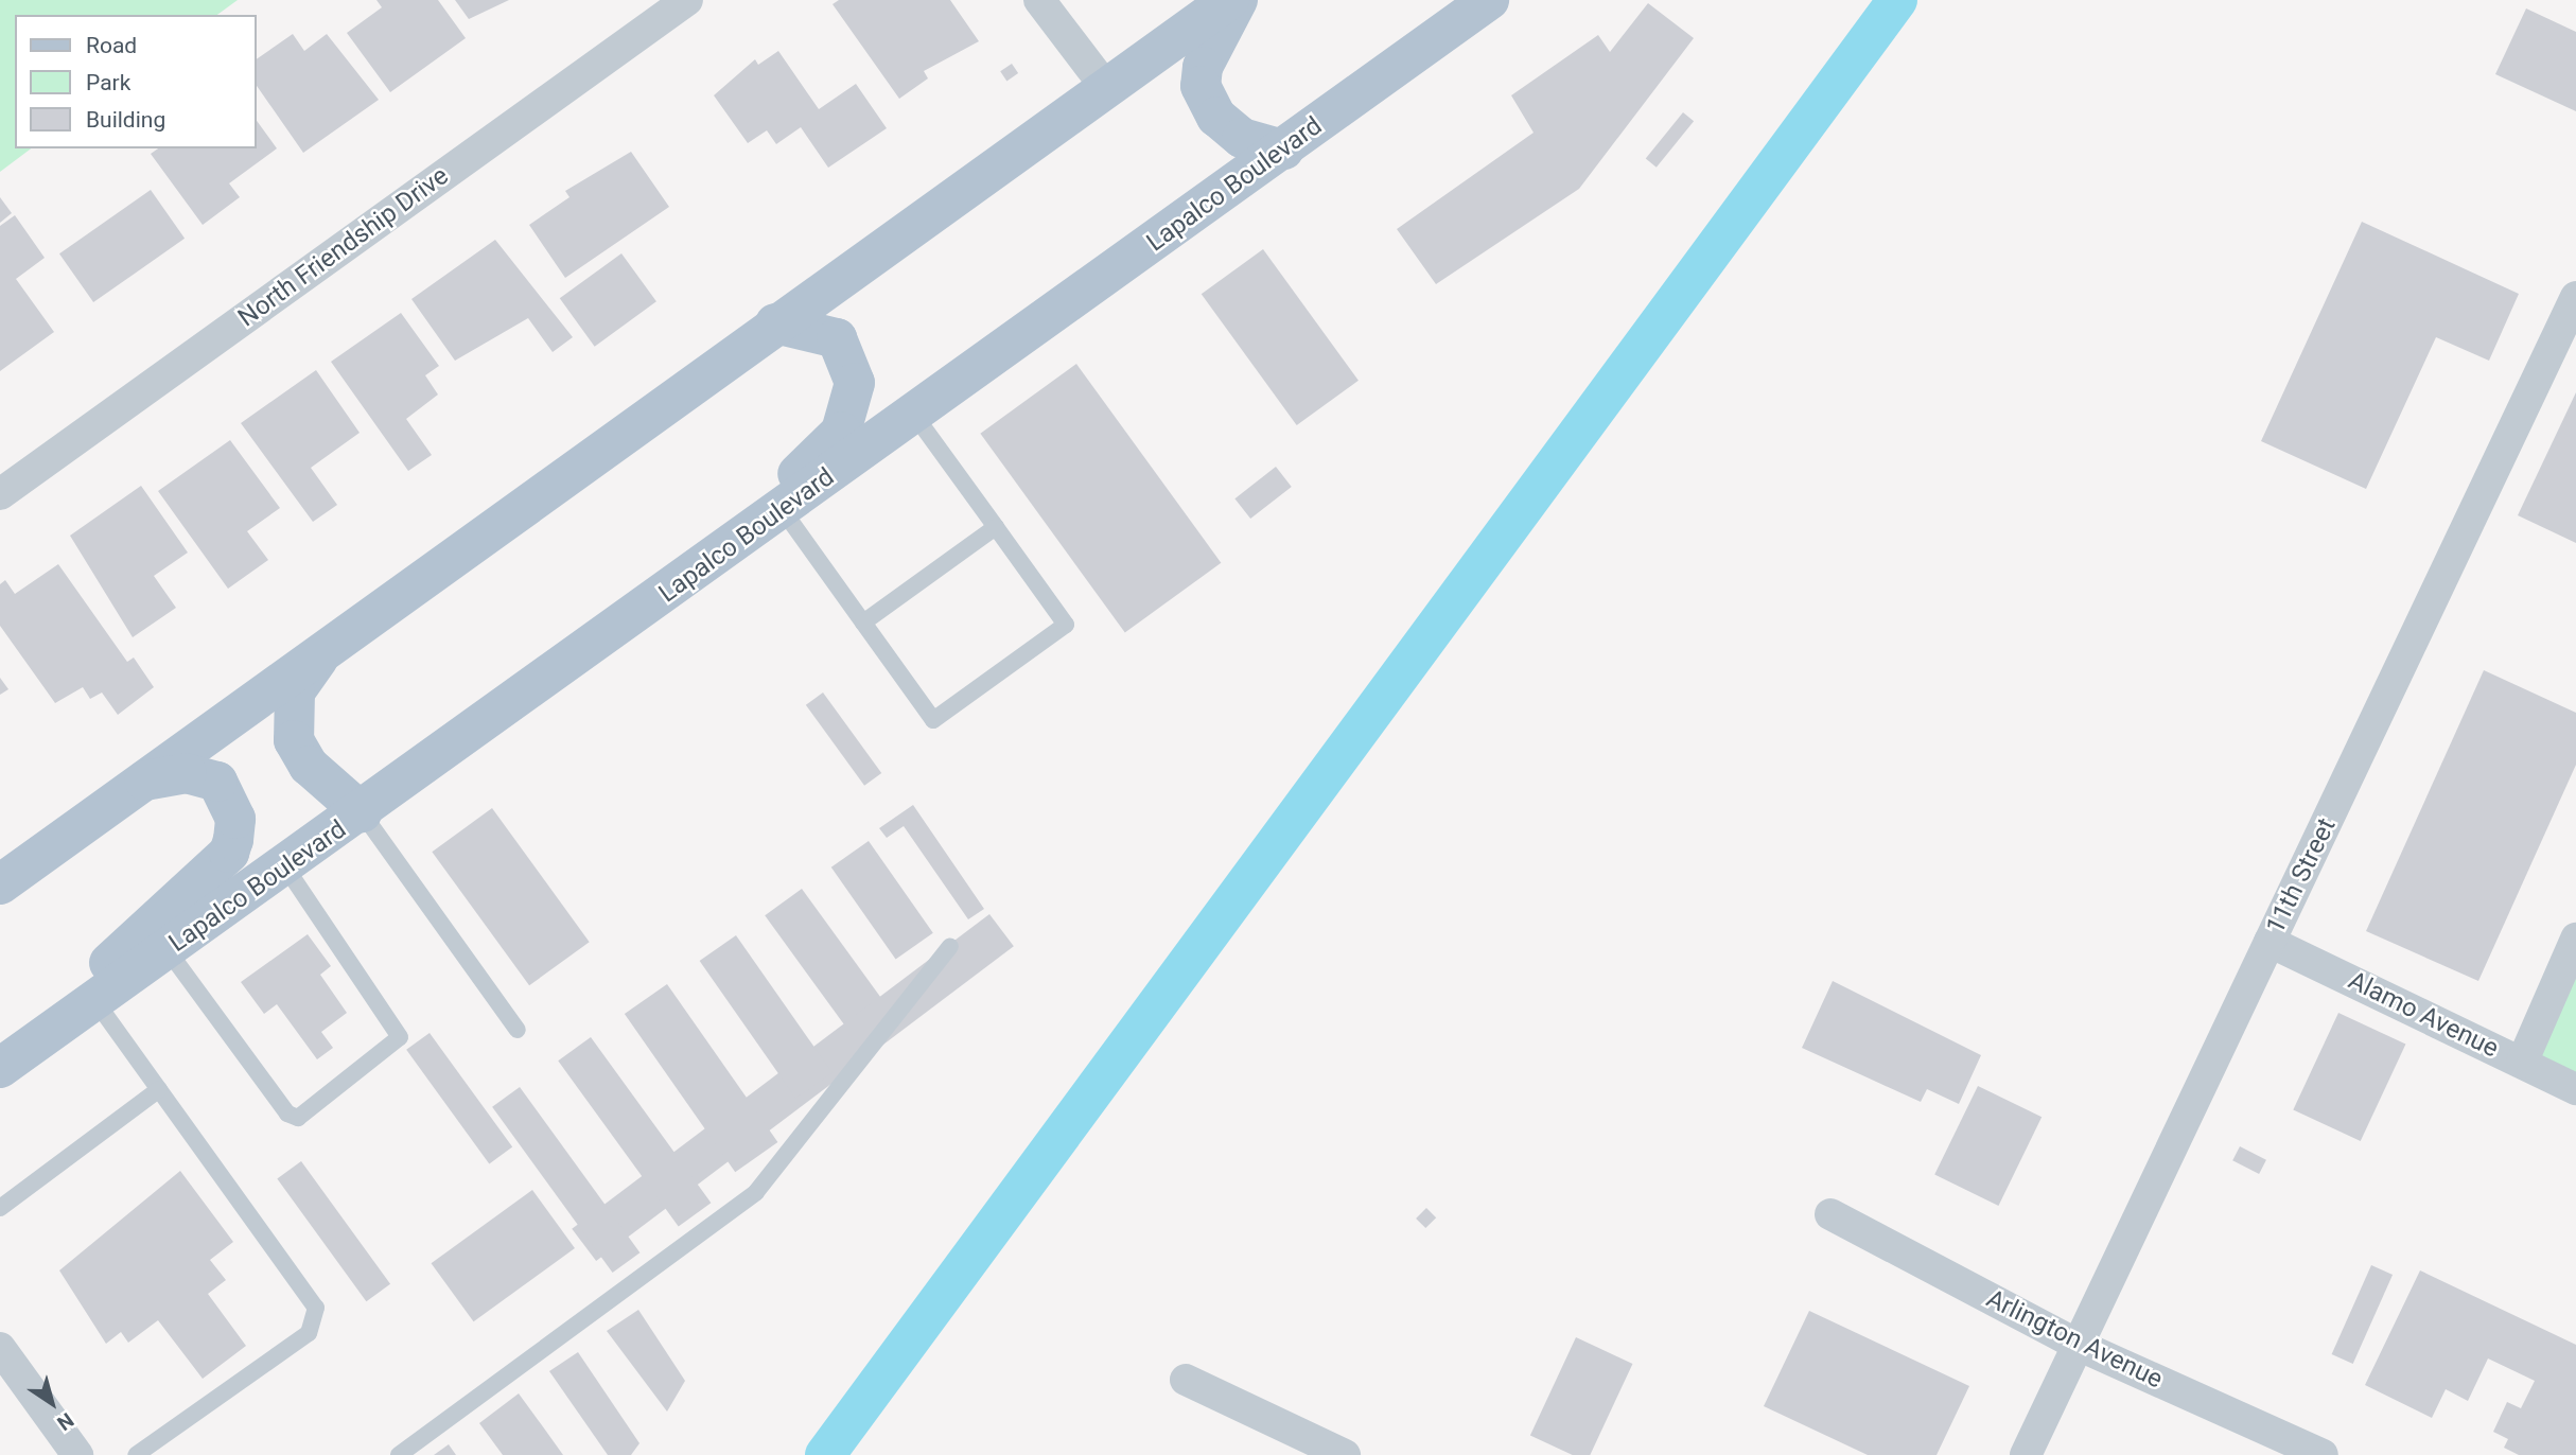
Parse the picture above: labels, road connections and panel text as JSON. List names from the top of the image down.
{
  "streets": {
    "main road": ["Lapalco Boulevard"],
    "street": [
      "North Friendship Drive",
      "11th Street",
      "Alamo Avenue",
      "Arlington Avenue"
    ]
  },
  "crossings": [
    ["11th Street", "Alamo Avenue"],
    ["11th Street", "Arlington Avenue"]
  ],
  "legend": ["Road", "Park", "Building"],
  "north": "bottom right"
}
